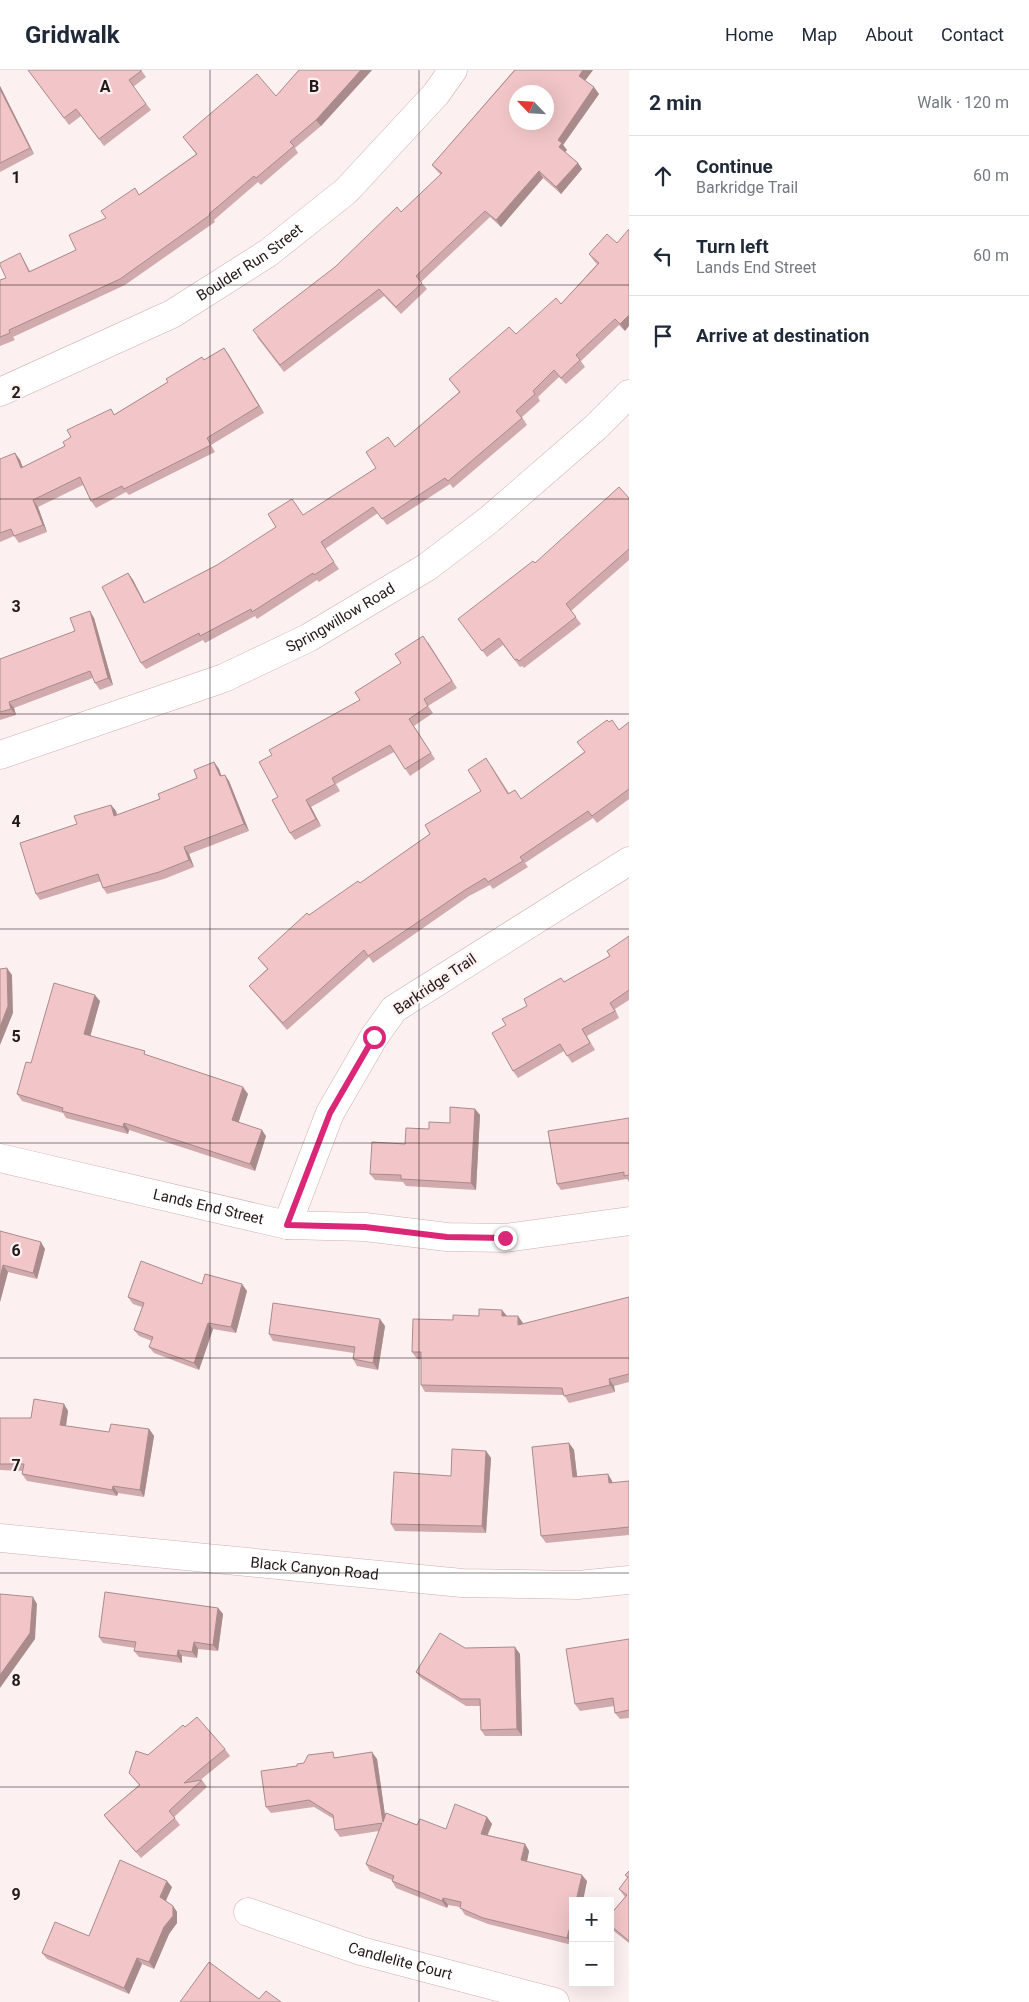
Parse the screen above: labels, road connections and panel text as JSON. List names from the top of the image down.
{
  "streets": {
    "street": [
      "Boulder Run Street",
      "Springwillow Road",
      "Barkridge Trail",
      "Lands End Street",
      "Black Canyon Road",
      "Candlelite Court"
    ]
  },
  "crossings": [
    ["Barkridge Trail", "Lands End Street"]
  ],
  "north": "top left",
  "page": {
    "header": "Gridwalk",
    "nav": [
      "Home",
      "Map",
      "About",
      "Contact"
    ],
    "heading": ["2 min", "Walk · 120 m"],
    "list": [
      ["Continue", "Barkridge Trail", "60 m"],
      ["Turn left", "Lands End Street", "60 m"],
      "Arrive at destination"
    ],
    "map_buttons": ["+", "−"]
  },
  "grid": {
    "columns": ["A", "B"],
    "rows": [
      "1",
      "2",
      "3",
      "4",
      "5",
      "6",
      "7",
      "8",
      "9"
    ]
  }
}
